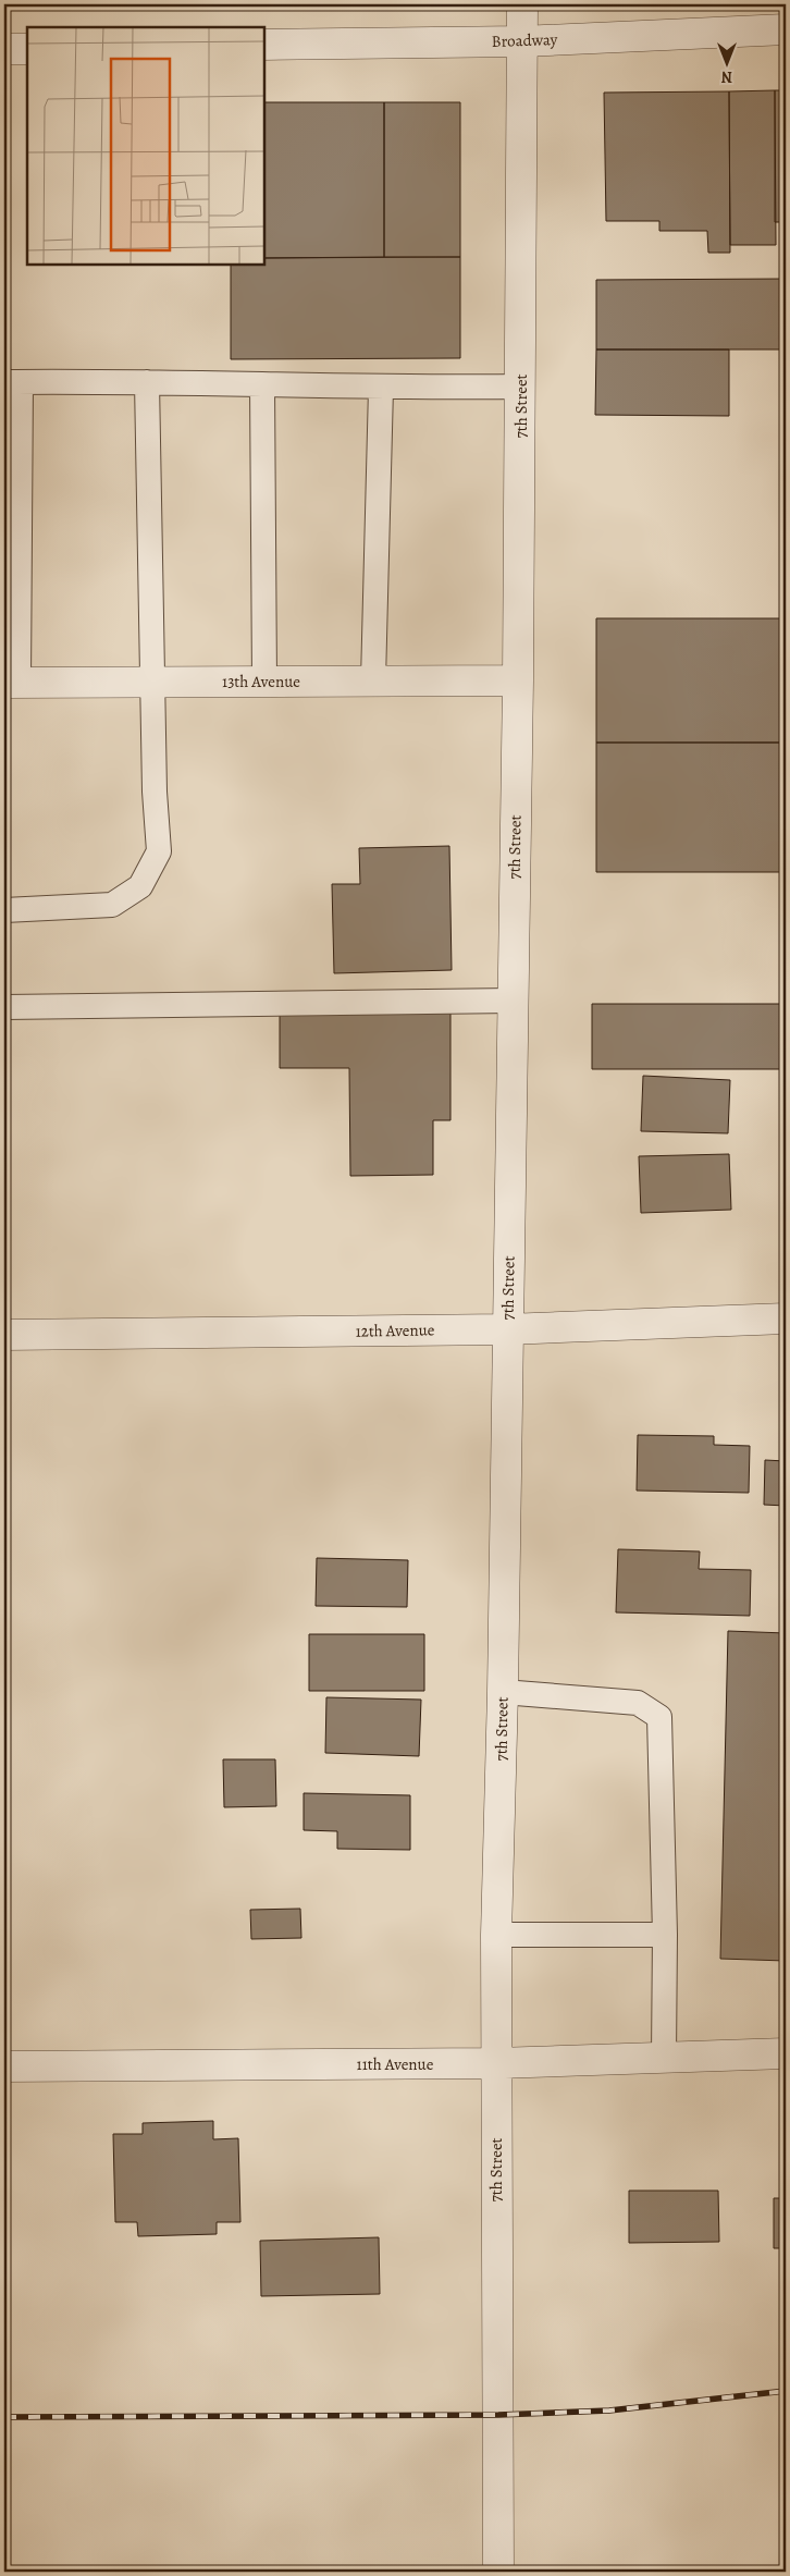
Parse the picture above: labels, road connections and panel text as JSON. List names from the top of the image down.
{
  "streets": {
    "street": [
      "Broadway",
      "7th Street",
      "13th Avenue",
      "12th Avenue",
      "11th Avenue"
    ]
  },
  "crossings": [
    ["Broadway", "7th Street"],
    ["7th Street", "13th Avenue"],
    ["7th Street", "12th Avenue"],
    ["7th Street", "11th Avenue"]
  ],
  "north": "bottom"
}
